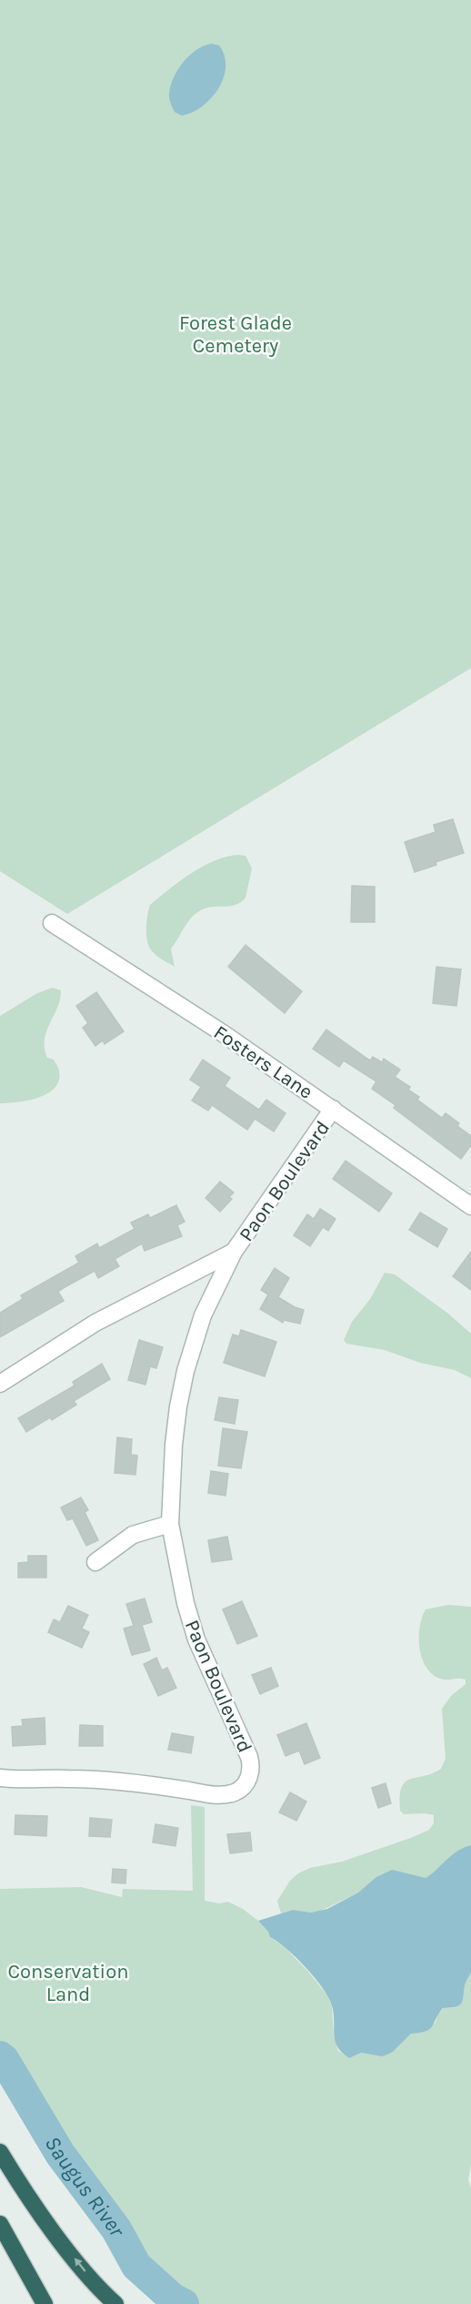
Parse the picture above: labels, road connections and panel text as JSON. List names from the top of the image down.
{
  "streets": {
    "street": ["Fosters Lane", "Paon Boulevard"]
  },
  "crossings": [
    ["Fosters Lane", "Paon Boulevard"]
  ],
  "water": ["Saugus River"],
  "parks": ["Forest Glade Cemetery", "Conservation Land"]
}
